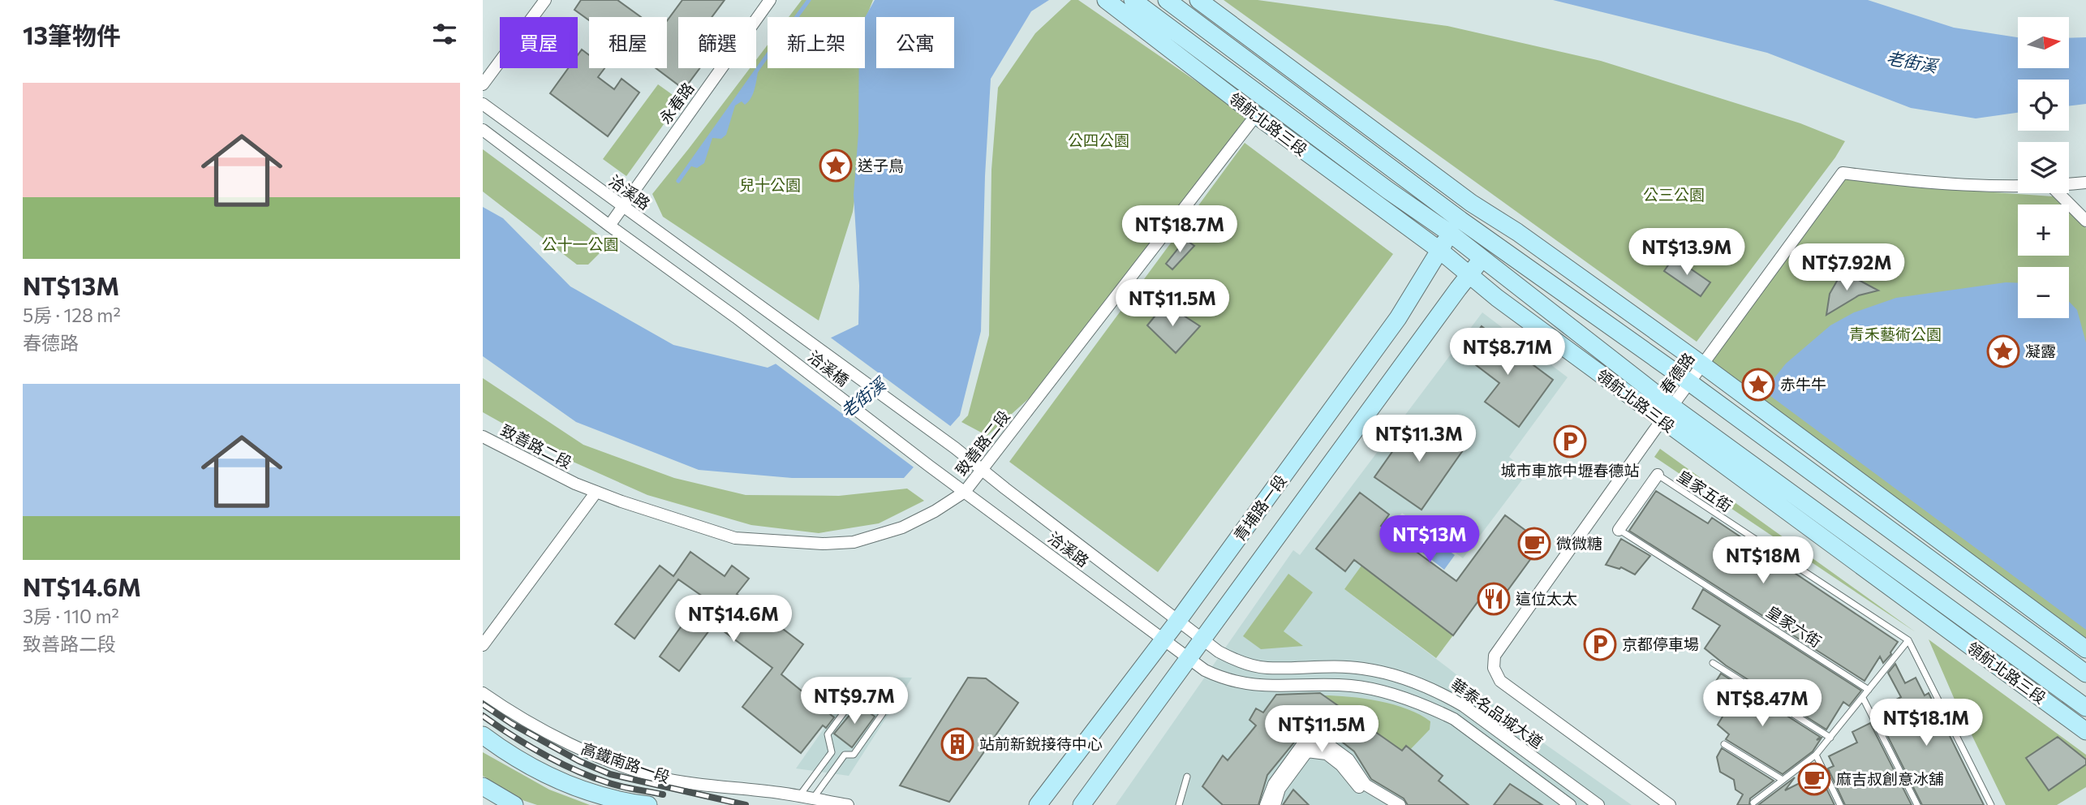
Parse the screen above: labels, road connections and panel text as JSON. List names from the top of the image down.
{
  "streets": {
    "main road": ["領航北路三段", "青埔路一段", "高鐵南路一段"],
    "street": [
      "永春路",
      "洽溪路",
      "洽溪橋",
      "春德路",
      "致善路二段",
      "華泰名品城大道"
    ],
    "lane": ["皇家五街", "皇家六街"]
  },
  "crossings": [
    ["永春路", "洽溪路"],
    ["永春路", "洽溪橋"],
    ["領航北路三段", "春德路"],
    ["領航北路三段", "致善路二段"],
    ["領航北路三段", "青埔路一段"],
    ["洽溪路", "洽溪橋"],
    ["洽溪路", "致善路二段"],
    ["洽溪路", "青埔路一段"],
    ["洽溪路", "華泰名品城大道"],
    ["青埔路一段", "華泰名品城大道"]
  ],
  "water": ["老街溪"],
  "parks": [
    "公四公園",
    "兒十公園",
    "公三公園",
    "公十一公園",
    "青禾藝術公園"
  ],
  "places": {
    "place": ["送子鳥", "凝露", "赤牛牛"],
    "parking": ["城市車旅中壢春德站", "京都停車場"],
    "cafe": ["微微糖", "麻吉叔創意冰舖"],
    "restaurant": ["這位太太"],
    "building": ["站前新銳接待中心"]
  },
  "north": "right",
  "page": {
    "heading": "13筆物件",
    "map_buttons": ["+", "−"],
    "chip": [
      "買屋",
      "租屋",
      "篩選",
      "新上架",
      "公寓"
    ],
    "list": [
      {
        "name": "NT$13M",
        "note": "5房 · 128 m² · 春德路"
      },
      {
        "name": "NT$14.6M",
        "note": "3房 · 110 m² · 致善路二段"
      }
    ],
    "price": [
      "NT$18.7M",
      "NT$13.9M",
      "NT$7.92M",
      "NT$11.5M",
      "NT$8.71M",
      "NT$11.3M",
      "NT$13M",
      "NT$18M",
      "NT$14.6M",
      "NT$9.7M",
      "NT$8.47M",
      "NT$18.1M",
      "NT$11.5M"
    ]
  }
}
